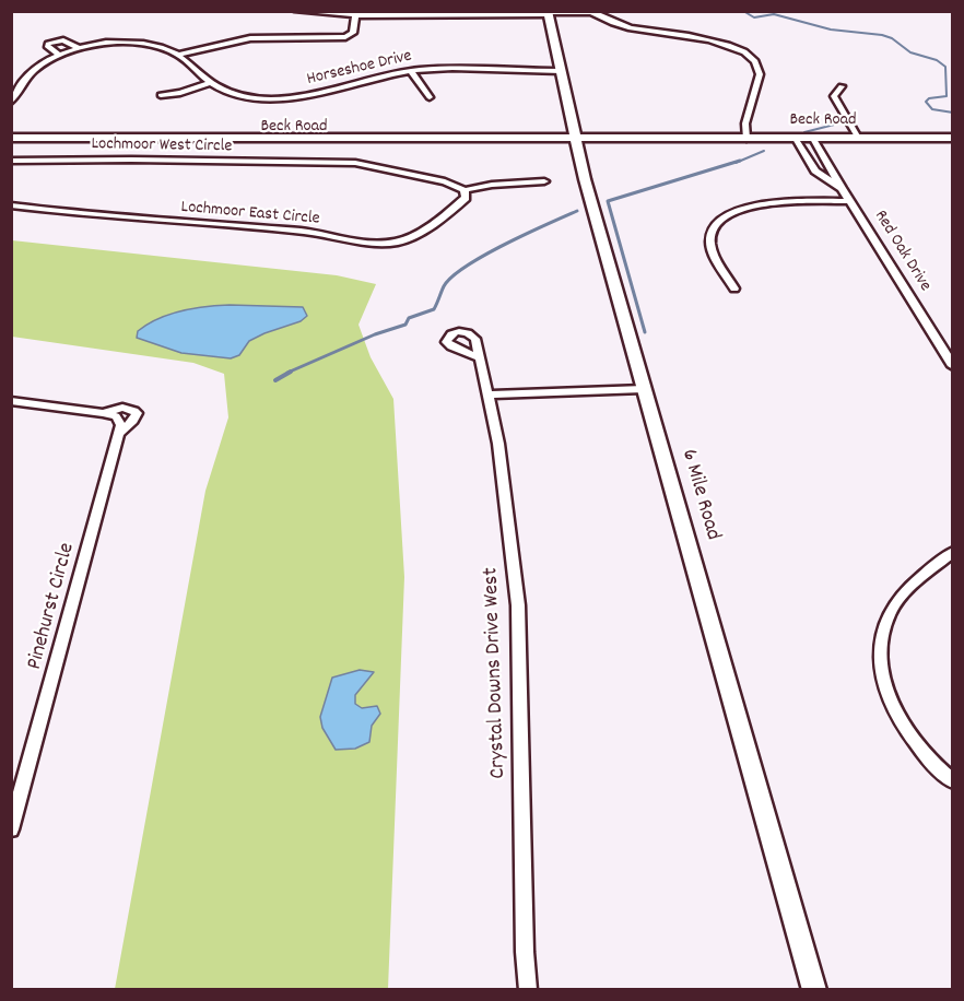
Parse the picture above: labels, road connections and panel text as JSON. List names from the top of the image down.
{
  "streets": {
    "main road": ["Beck Road", "6 Mile Road"],
    "street": [
      "Horseshoe Drive",
      "Lochmoor West Circle",
      "Lochmoor East Circle",
      "Red Oak Drive",
      "Pinehurst Circle",
      "Crystal Downs Drive West"
    ]
  },
  "crossings": [
    ["Horseshoe Drive", "6 Mile Road"],
    ["Beck Road", "Red Oak Drive"],
    ["Beck Road", "6 Mile Road"],
    ["Lochmoor West Circle", "Lochmoor East Circle"]
  ]
}
